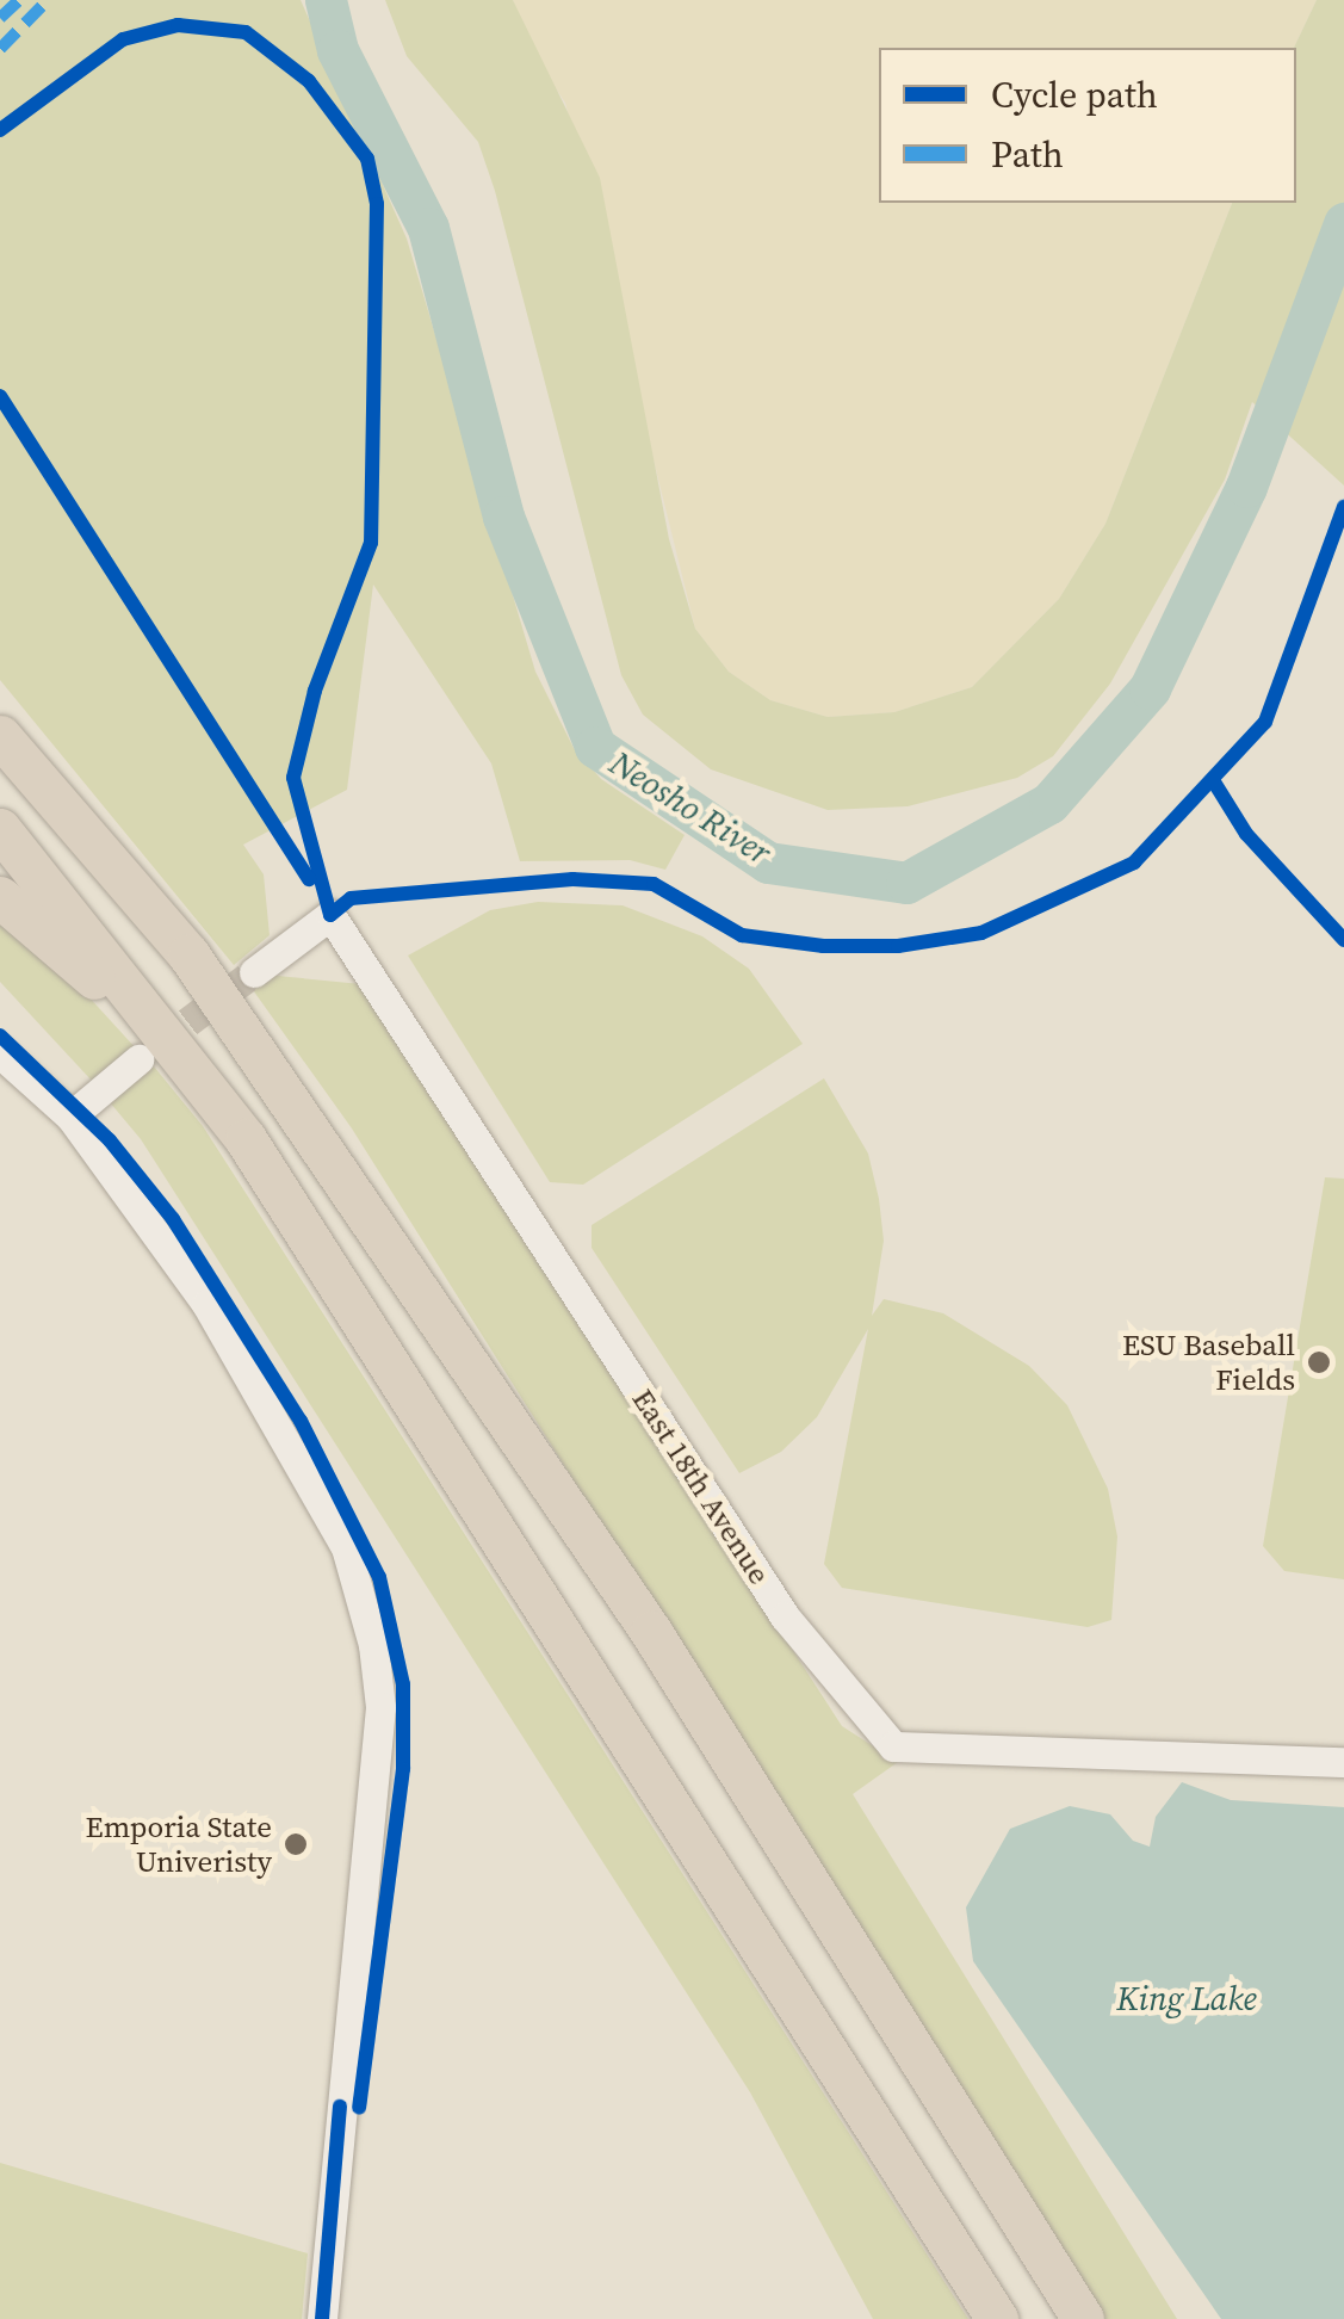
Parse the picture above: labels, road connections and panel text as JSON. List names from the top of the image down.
{
  "streets": {
    "street": ["East 18th Avenue"]
  },
  "water": ["Neosho River", "King Lake"],
  "places": ["ESU Baseball Fields", "Emporia State Univeristy"],
  "legend": ["Cycle path", "Path"]
}
